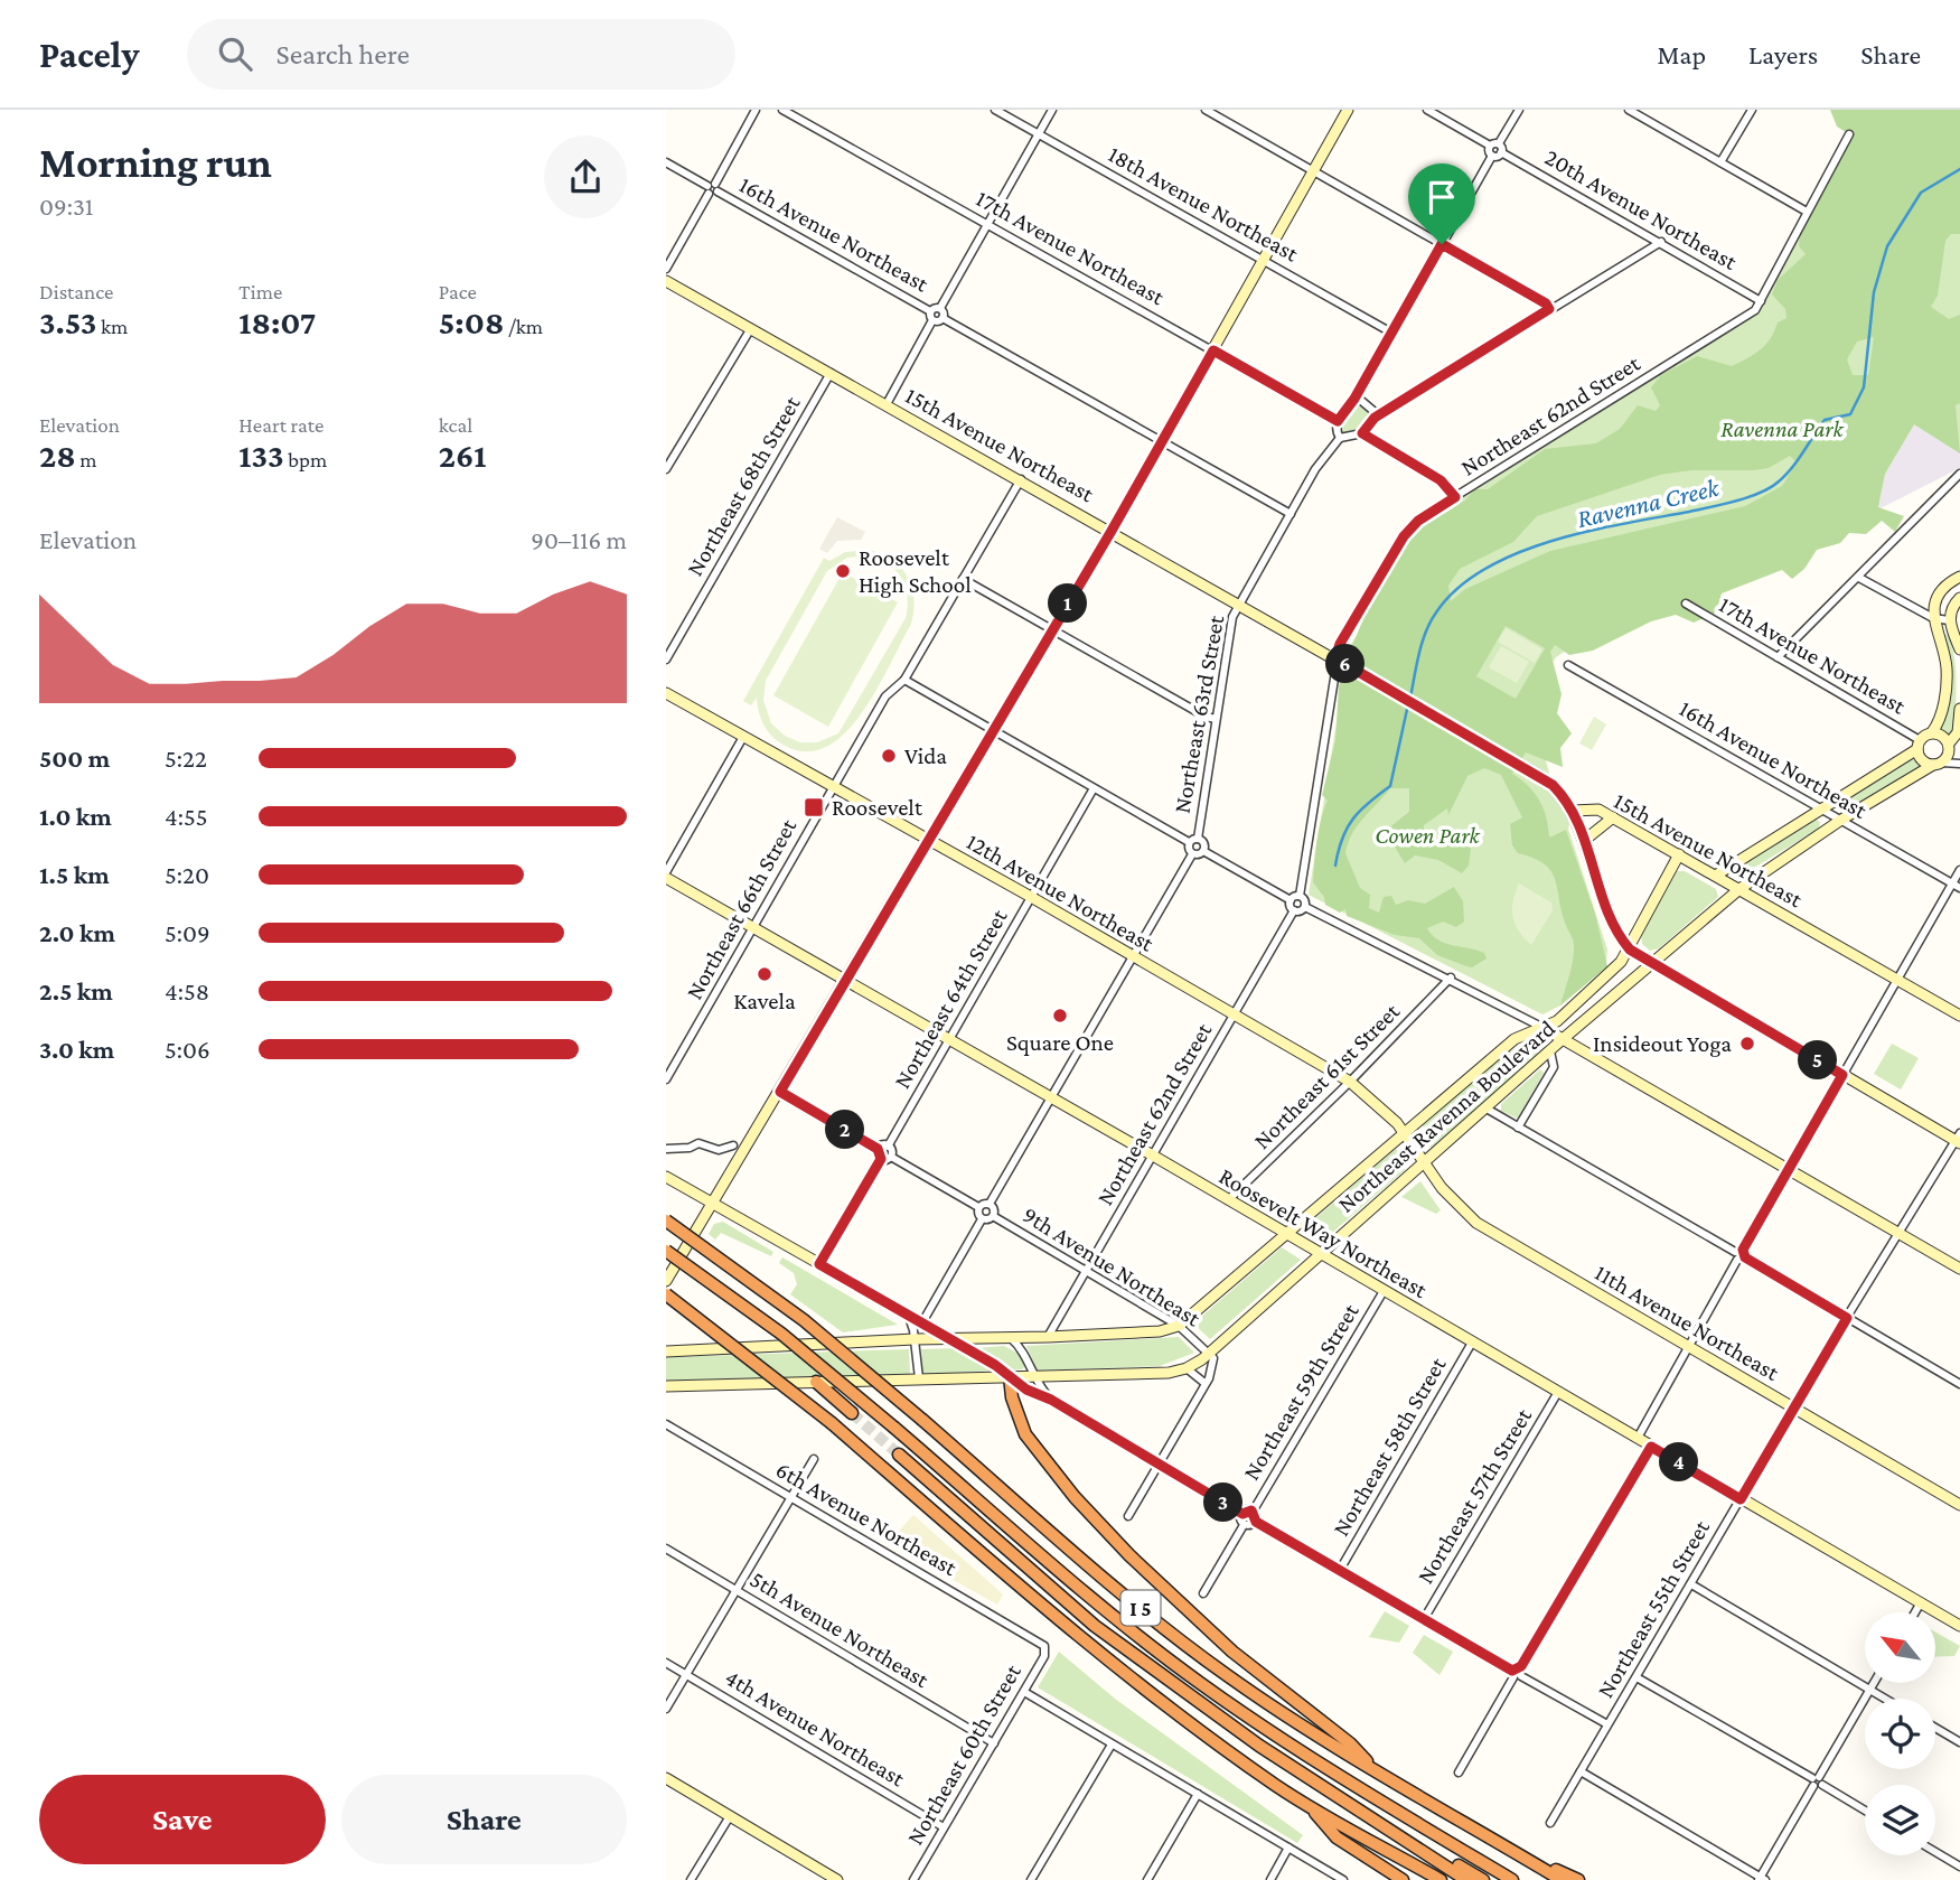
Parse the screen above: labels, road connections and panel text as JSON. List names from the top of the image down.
{
  "streets": {
    "highway": ["I 5"],
    "main road": [
      "15th Avenue Northeast",
      "12th Avenue Northeast",
      "Northeast Ravenna Boulevard",
      "Roosevelt Way Northeast",
      "11th Avenue Northeast"
    ],
    "street": [
      "18th Avenue Northeast",
      "20th Avenue Northeast",
      "16th Avenue Northeast",
      "17th Avenue Northeast",
      "Northeast 62nd Street",
      "Northeast 68th Street",
      "Northeast 63rd Street",
      "Northeast 66th Street",
      "Northeast 64th Street",
      "Northeast 61st Street",
      "9th Avenue Northeast",
      "Northeast 59th Street",
      "Northeast 58th Street",
      "Northeast 57th Street",
      "6th Avenue Northeast",
      "Northeast 55th Street",
      "5th Avenue Northeast",
      "4th Avenue Northeast",
      "Northeast 60th Street"
    ]
  },
  "crossings": [
    ["20th Avenue Northeast", "Northeast 62nd Street"],
    ["16th Avenue Northeast", "Northeast 63rd Street"],
    ["16th Avenue Northeast", "Northeast Ravenna Boulevard"],
    ["Northeast 62nd Street", "15th Avenue Northeast"],
    ["Northeast 62nd Street", "12th Avenue Northeast"],
    ["Northeast 62nd Street", "Roosevelt Way Northeast"],
    ["Northeast 62nd Street", "9th Avenue Northeast"],
    ["15th Avenue Northeast", "Northeast 68th Street"],
    ["15th Avenue Northeast", "Northeast 63rd Street"],
    ["15th Avenue Northeast", "Northeast 66th Street"],
    ["15th Avenue Northeast", "Northeast Ravenna Boulevard"],
    ["12th Avenue Northeast", "Northeast 66th Street"],
    ["12th Avenue Northeast", "Northeast 64th Street"],
    ["12th Avenue Northeast", "Northeast 61st Street"],
    ["12th Avenue Northeast", "Northeast Ravenna Boulevard"],
    ["12th Avenue Northeast", "11th Avenue Northeast"],
    ["Northeast 66th Street", "Roosevelt Way Northeast"],
    ["Northeast 64th Street", "Roosevelt Way Northeast"],
    ["Northeast 61st Street", "Roosevelt Way Northeast"],
    ["Northeast Ravenna Boulevard", "Roosevelt Way Northeast"],
    ["Northeast Ravenna Boulevard", "9th Avenue Northeast"],
    ["Northeast Ravenna Boulevard", "11th Avenue Northeast"],
    ["Roosevelt Way Northeast", "Northeast 59th Street"],
    ["Roosevelt Way Northeast", "Northeast 58th Street"],
    ["Roosevelt Way Northeast", "Northeast 57th Street"],
    ["Roosevelt Way Northeast", "Northeast 55th Street"],
    ["11th Avenue Northeast", "Northeast 55th Street"],
    ["6th Avenue Northeast", "Northeast 60th Street"],
    ["5th Avenue Northeast", "Northeast 60th Street"],
    ["4th Avenue Northeast", "Northeast 60th Street"]
  ],
  "water": ["Ravenna Creek"],
  "parks": ["Ravenna Park", "Cowen Park"],
  "places": {
    "other": [
      "Roosevelt High School",
      "Vida",
      "Kavela",
      "Square One",
      "Insideout Yoga"
    ],
    "transit": ["Roosevelt"]
  },
  "north": "top left",
  "page": {
    "header": "Pacely",
    "search": "Search here",
    "nav": ["Map", "Layers", "Share"],
    "heading": ["Morning run", "09:31"],
    "stats": [
      ["Distance", "3.53 km"],
      ["Time", "18:07"],
      ["Pace", "5:08 /km"],
      ["Elevation", "28 m"],
      ["Heart rate", "133 bpm"],
      ["kcal", "261"]
    ],
    "chart": ["Elevation", "90–116 m"],
    "pins": [
      "1",
      "6",
      "5",
      "2",
      "4",
      "3"
    ],
    "list": [
      {
        "name": "500 m",
        "note": "5:22"
      },
      {
        "name": "1.0 km",
        "note": "4:55"
      },
      {
        "name": "1.5 km",
        "note": "5:20"
      },
      {
        "name": "2.0 km",
        "note": "5:09"
      },
      {
        "name": "2.5 km",
        "note": "4:58"
      },
      {
        "name": "3.0 km",
        "note": "5:06"
      }
    ],
    "buttons": ["Save", "Share"]
  }
}
